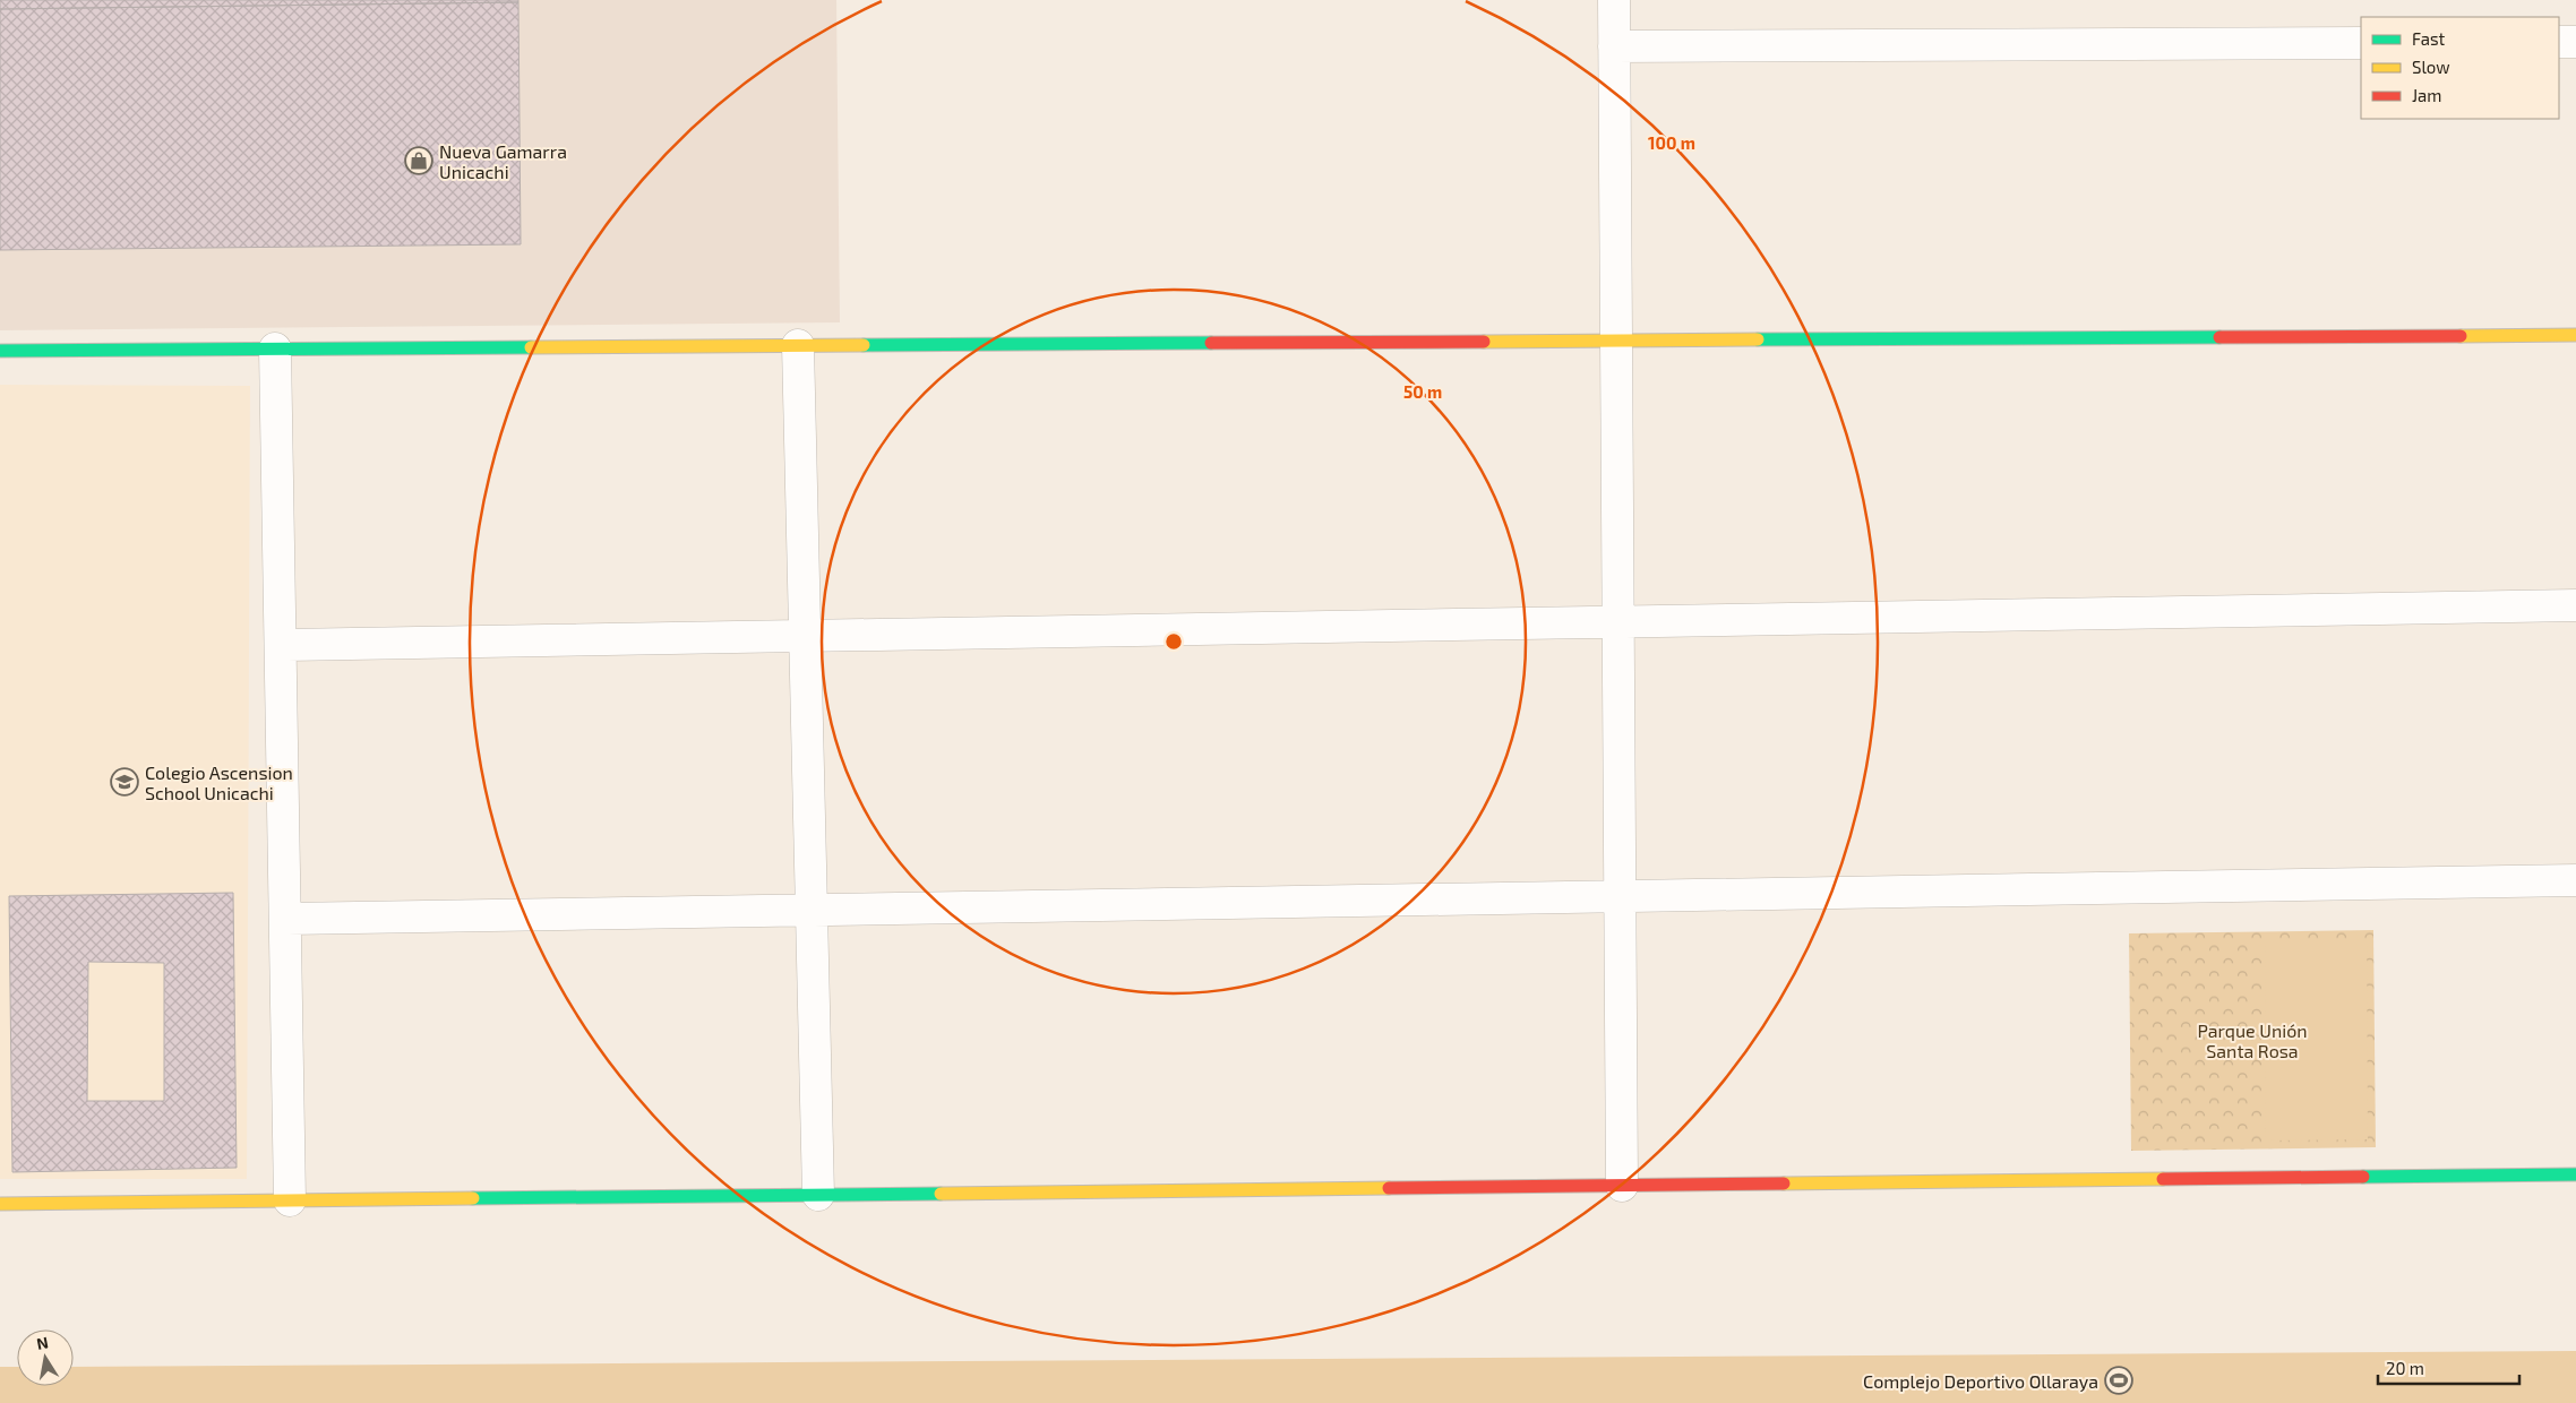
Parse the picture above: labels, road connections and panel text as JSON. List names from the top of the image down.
{
  "parks": ["Parque Unión Santa Rosa"],
  "places": {
    "shop": ["Nueva Gamarra Unicachi"],
    "school or university": ["Colegio Ascension School Unicachi"],
    "sports": ["Complejo Deportivo Ollaraya"]
  },
  "legend": ["Fast", "Slow", "Jam"],
  "scale_bar": "20 m",
  "north": "top",
  "rings": ["100 m", "50 m"]
}
